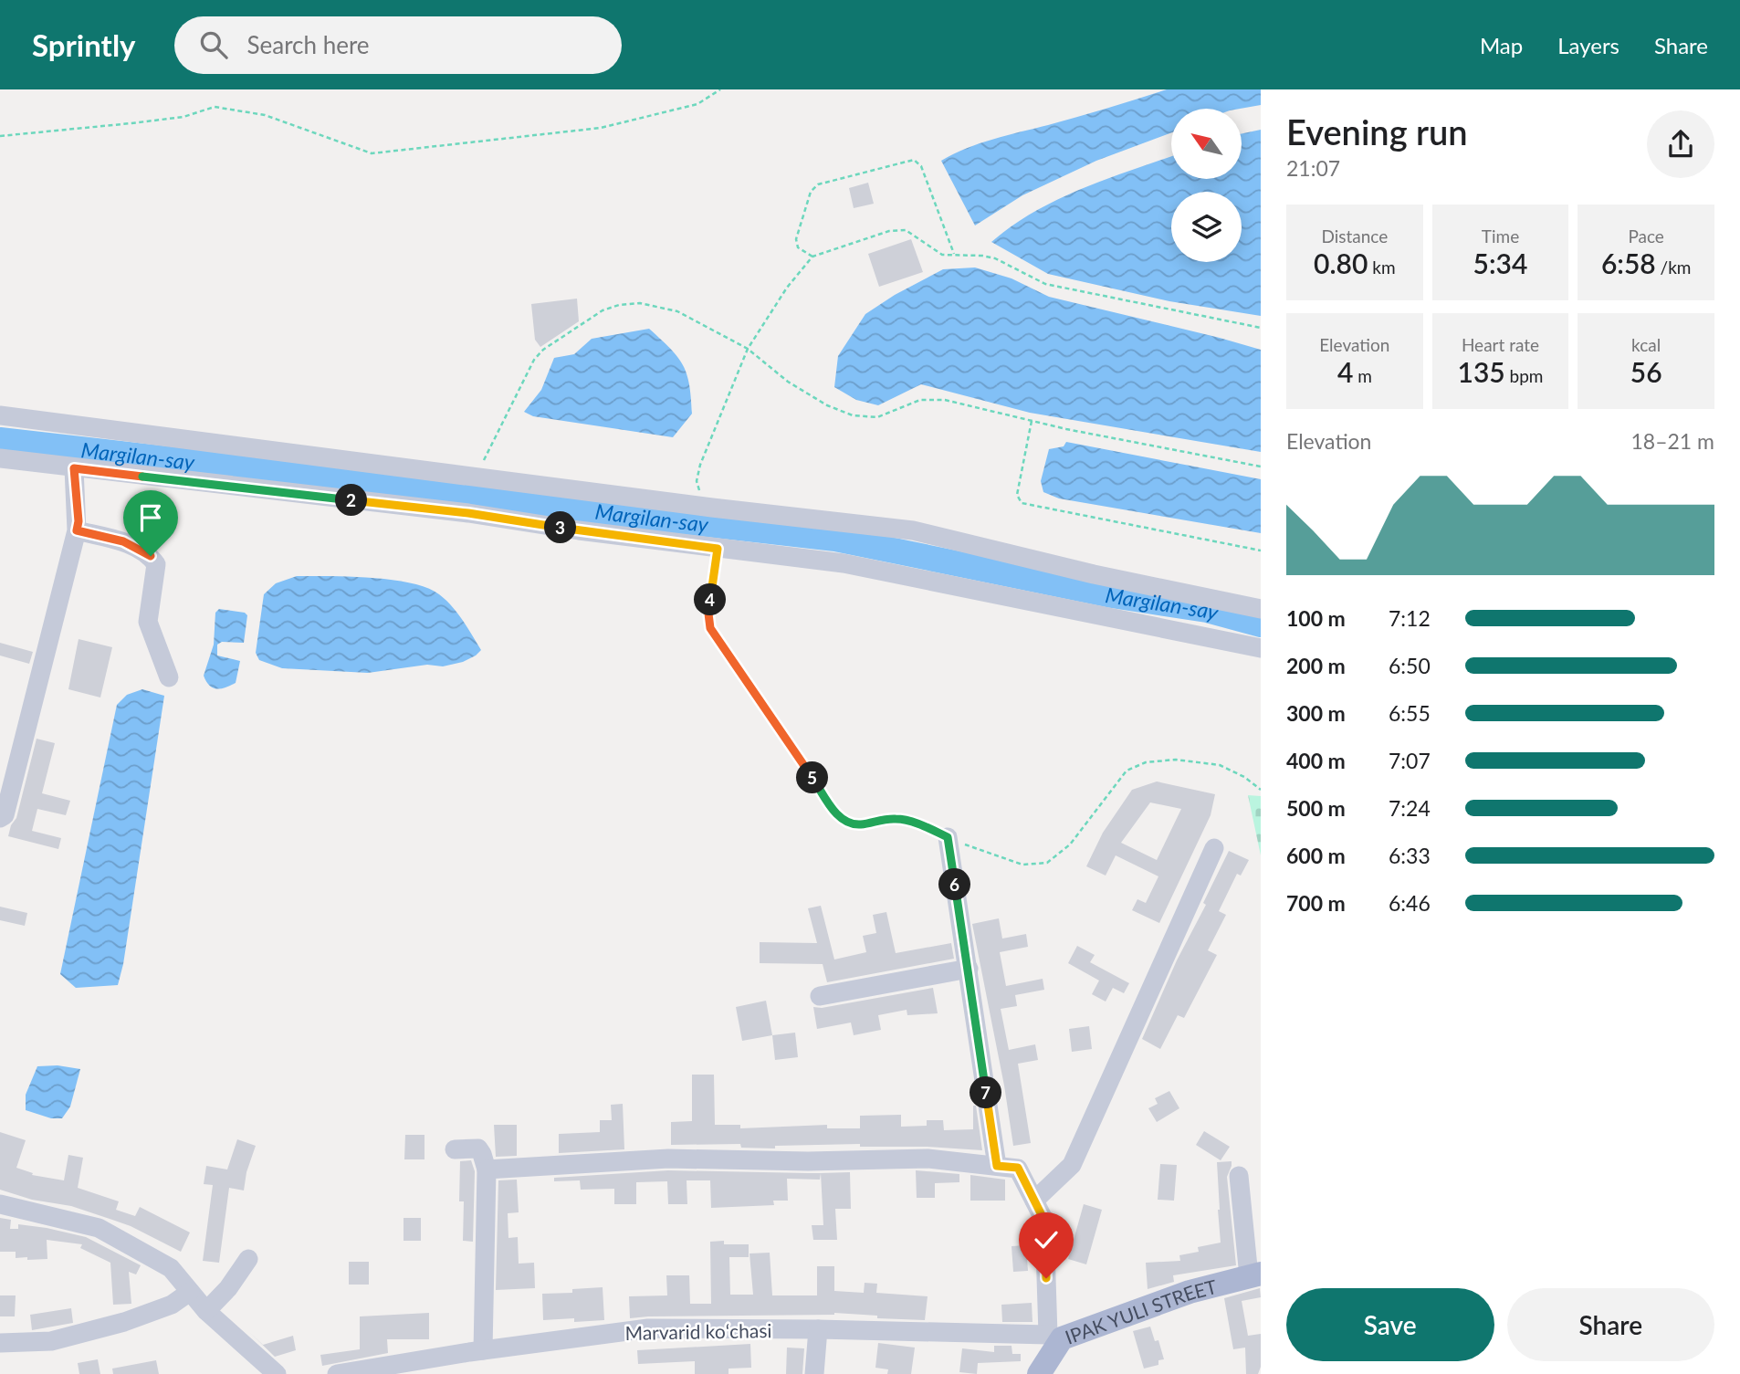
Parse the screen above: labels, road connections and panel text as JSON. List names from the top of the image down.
{
  "streets": {
    "main road": ["IPAK YULI STREET"],
    "street": ["Marvarid koʻchasi"]
  },
  "crossings": [
    ["IPAK YULI STREET", "Marvarid koʻchasi"]
  ],
  "water": ["Margilan-say"],
  "north": "top left",
  "page": {
    "header": "Sprintly",
    "search": "Search here",
    "nav": ["Map", "Layers", "Share"],
    "heading": ["Evening run", "21:07"],
    "stats": [
      ["Distance", "0.80 km"],
      ["Time", "5:34"],
      ["Pace", "6:58 /km"],
      ["Elevation", "4 m"],
      ["Heart rate", "135 bpm"],
      ["kcal", "56"]
    ],
    "chart": ["Elevation", "18–21 m"],
    "pins": [
      "2",
      "3",
      "4",
      "5",
      "6",
      "7"
    ],
    "list": [
      {
        "name": "100 m",
        "note": "7:12"
      },
      {
        "name": "200 m",
        "note": "6:50"
      },
      {
        "name": "300 m",
        "note": "6:55"
      },
      {
        "name": "400 m",
        "note": "7:07"
      },
      {
        "name": "500 m",
        "note": "7:24"
      },
      {
        "name": "600 m",
        "note": "6:33"
      },
      {
        "name": "700 m",
        "note": "6:46"
      }
    ],
    "buttons": ["Save", "Share"]
  }
}
